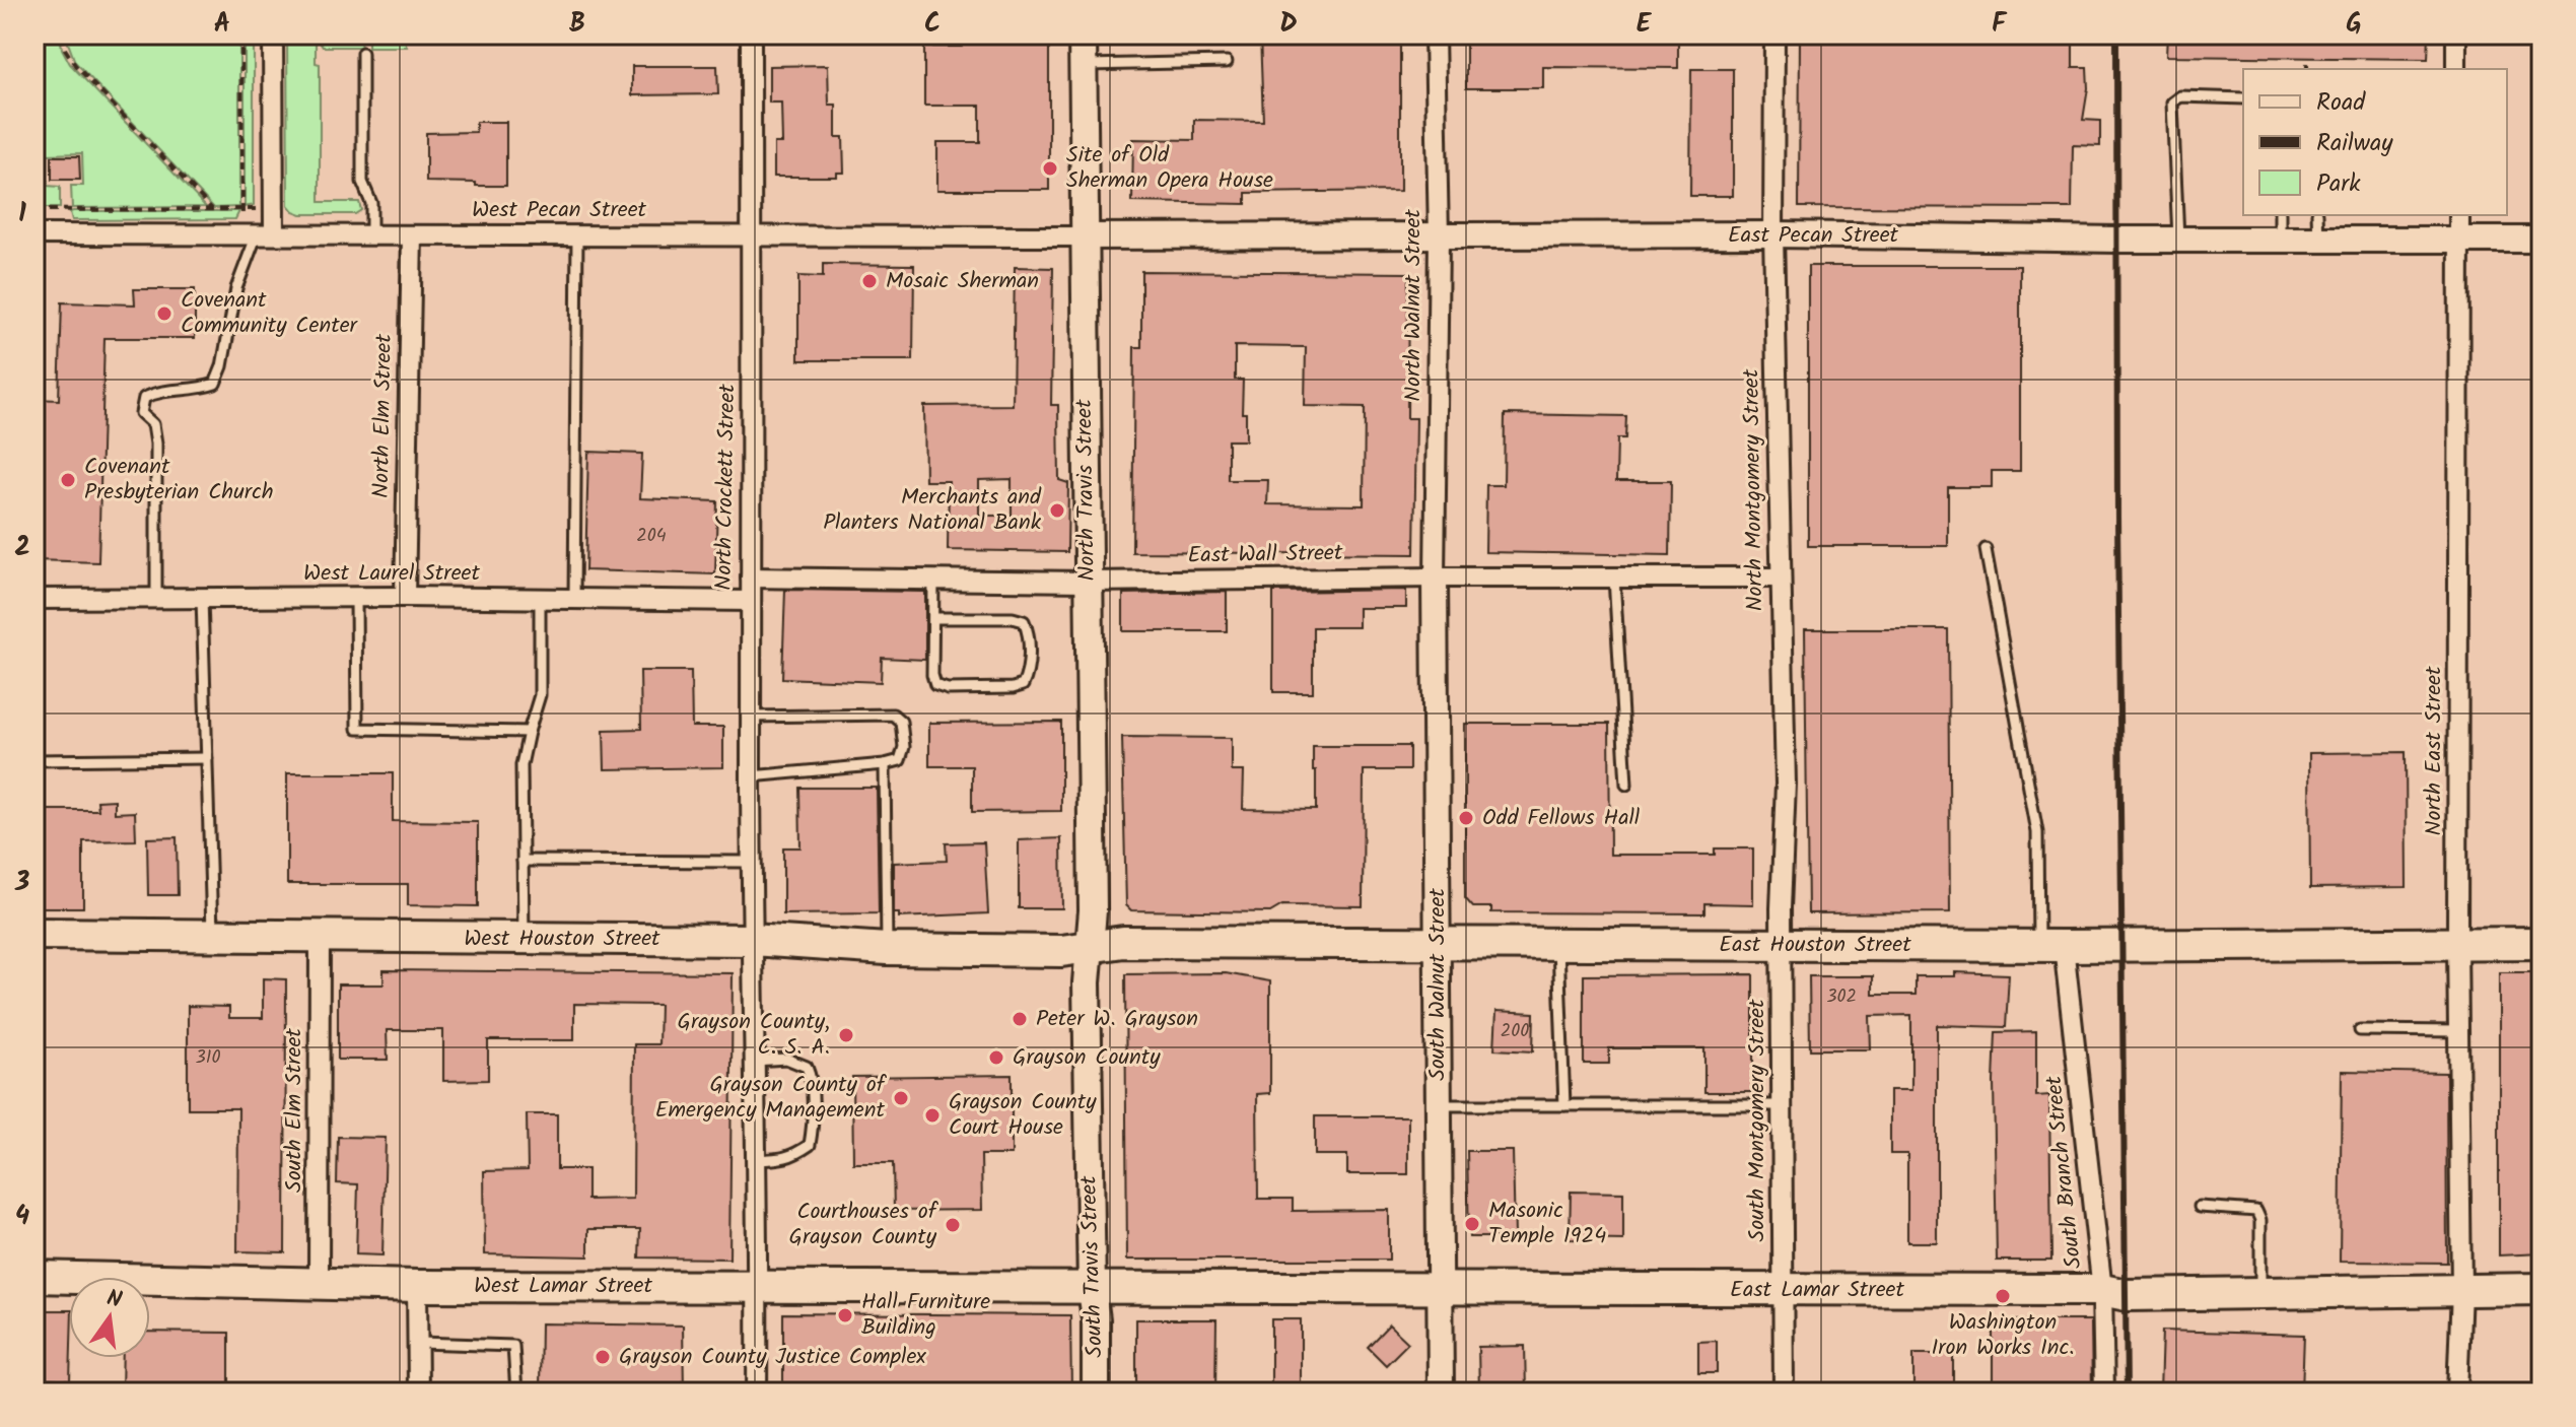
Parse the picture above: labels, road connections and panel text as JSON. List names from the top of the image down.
{
  "streets": {
    "main road": [
      "North Travis Street",
      "West Houston Street",
      "East Houston Street",
      "South Travis Street",
      "West Lamar Street",
      "East Lamar Street"
    ],
    "street": [
      "West Pecan Street",
      "East Pecan Street",
      "North Walnut Street",
      "North Elm Street",
      "North Crockett Street",
      "North Montgomery Street",
      "East Wall Street",
      "West Laurel Street",
      "North East Street",
      "South Walnut Street",
      "South Elm Street",
      "South Montgomery Street",
      "South Branch Street"
    ]
  },
  "crossings": [
    ["West Pecan Street", "East Pecan Street"],
    ["West Pecan Street", "North Elm Street"],
    ["West Pecan Street", "North Crockett Street"],
    ["West Pecan Street", "North Travis Street"],
    ["East Pecan Street", "North Walnut Street"],
    ["East Pecan Street", "North Travis Street"],
    ["East Pecan Street", "North Montgomery Street"],
    ["East Pecan Street", "North East Street"],
    ["North Walnut Street", "East Wall Street"],
    ["North Walnut Street", "South Walnut Street"],
    ["North Elm Street", "West Laurel Street"],
    ["North Crockett Street", "East Wall Street"],
    ["North Crockett Street", "West Laurel Street"],
    ["North Crockett Street", "West Houston Street"],
    ["North Crockett Street", "West Lamar Street"],
    ["North Travis Street", "East Wall Street"],
    ["North Travis Street", "West Houston Street"],
    ["North Travis Street", "East Houston Street"],
    ["North Travis Street", "South Travis Street"],
    ["North Montgomery Street", "East Wall Street"],
    ["North Montgomery Street", "East Houston Street"],
    ["North Montgomery Street", "South Montgomery Street"],
    ["East Wall Street", "South Walnut Street"],
    ["North East Street", "East Houston Street"],
    ["North East Street", "East Lamar Street"],
    ["West Houston Street", "East Houston Street"],
    ["West Houston Street", "South Elm Street"],
    ["West Houston Street", "South Travis Street"],
    ["East Houston Street", "South Walnut Street"],
    ["East Houston Street", "South Montgomery Street"],
    ["East Houston Street", "South Branch Street"],
    ["East Houston Street", "South Travis Street"],
    ["South Walnut Street", "East Lamar Street"],
    ["South Elm Street", "West Lamar Street"],
    ["South Montgomery Street", "East Lamar Street"],
    ["South Branch Street", "East Lamar Street"],
    ["South Travis Street", "West Lamar Street"],
    ["South Travis Street", "East Lamar Street"],
    ["West Lamar Street", "East Lamar Street"]
  ],
  "places": [
    "Site of Old Sherman Opera House",
    "Mosaic Sherman",
    "Covenant Community Center",
    "Covenant Presbyterian Church",
    "Merchants and Planters National Bank",
    "Odd Fellows Hall",
    "Peter W. Grayson",
    "Grayson County, C. S. A.",
    "Grayson County",
    "Grayson County of Emergency Management",
    "Grayson County Court House",
    "Masonic Temple 1924",
    "Courthouses of Grayson County",
    "Washington Iron Works Inc.",
    "Hall Furniture Building",
    "Grayson County Justice Complex"
  ],
  "house_numbers": [
    "204",
    "302",
    "200",
    "310"
  ],
  "legend": ["Road", "Railway", "Park"],
  "north": "top",
  "grid": {
    "columns": [
      "A",
      "B",
      "C",
      "D",
      "E",
      "F",
      "G"
    ],
    "rows": [
      "1",
      "2",
      "3",
      "4"
    ]
  }
}
